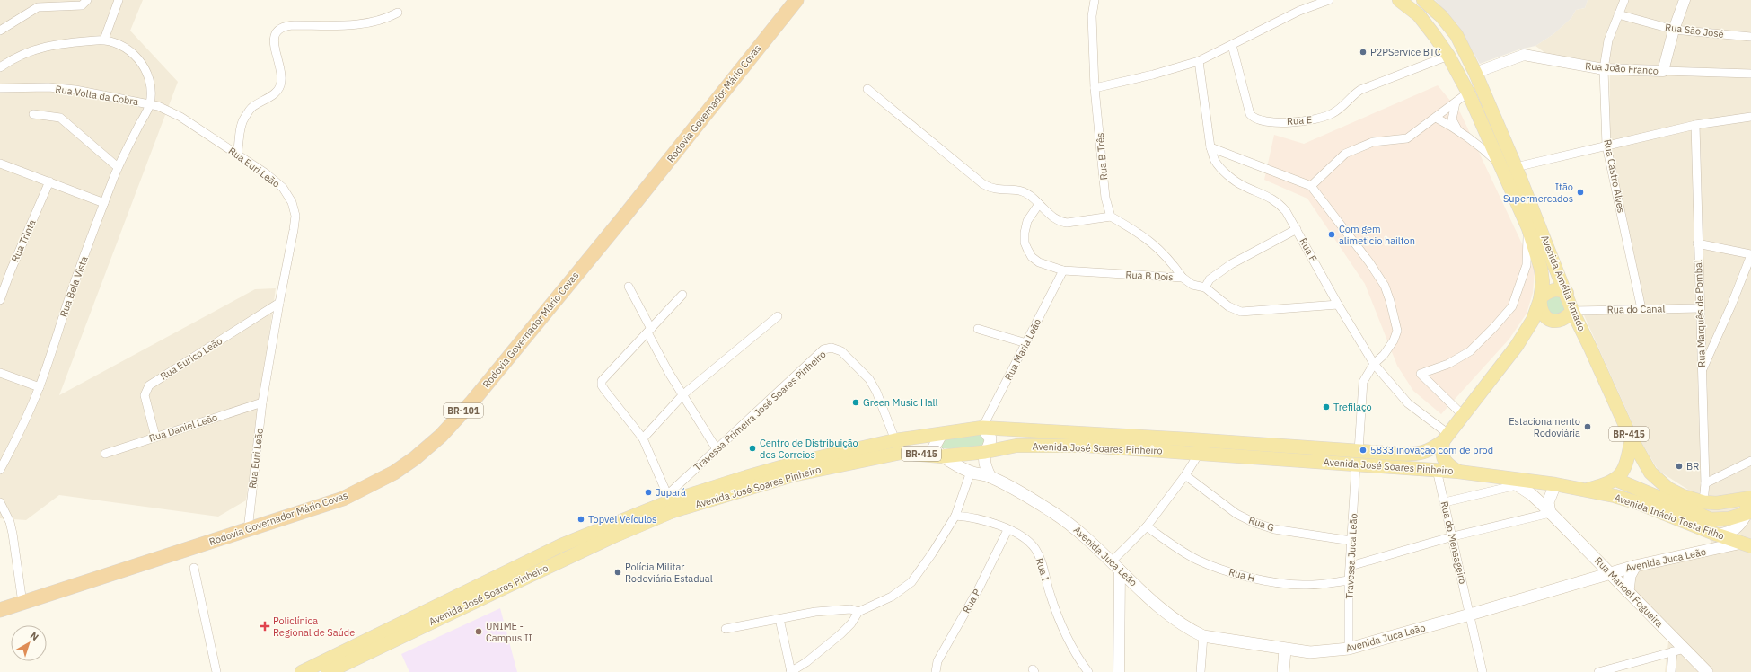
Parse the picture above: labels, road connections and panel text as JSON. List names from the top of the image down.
{
  "streets": {
    "highway": ["Rodovia Governador Mário Covas", "BR-101"],
    "main road": [
      "Avenida Amélia Amado",
      "BR-415",
      "Avenida José Soares Pinheiro",
      "Avenida Inácio Tosta Filho",
      "Avenida Juca Leão",
      "Rua Manoel Fogueira"
    ],
    "street": [
      "Rua São José",
      "Rua João Franco",
      "Rua Volta da Cobra",
      "Rua E",
      "Rua B Três",
      "Rua Euri Leão",
      "Rua Castro Alves",
      "Rua Trinta",
      "Rua F",
      "Rua B Dois",
      "Rua Bela Vista",
      "Rua do Canal",
      "Rua Marquês de Pombal",
      "Rua Maria Leão",
      "Rua Eurico Leão",
      "Travessa Primeira José Soares Pinheiro",
      "Rua Daniel Leão",
      "Rua G",
      "Rua do Mensageiro",
      "Travessa Juca Leão",
      "Rua I",
      "Rua H",
      "Rua P"
    ]
  },
  "crossings": [
    ["Rua São José", "Rua Castro Alves"],
    ["Rua João Franco", "Rua Castro Alves"],
    ["Rua João Franco", "Avenida Amélia Amado"],
    ["Rua Volta da Cobra", "Rua Euri Leão"],
    ["Rua Volta da Cobra", "Rua Bela Vista"],
    ["Rodovia Governador Mário Covas", "Rua Euri Leão"],
    ["Rua E", "Avenida Amélia Amado"],
    ["Rua Euri Leão", "Rua Bela Vista"],
    ["Rua Euri Leão", "Rua Eurico Leão"],
    ["Rua Euri Leão", "Rua Daniel Leão"],
    ["Rua Castro Alves", "Rua do Canal"],
    ["Rua F", "Rua B Dois"],
    ["Rua F", "Avenida Amélia Amado"],
    ["Rua F", "Avenida José Soares Pinheiro"],
    ["Rua F", "Travessa Juca Leão"],
    ["Rua B Dois", "Rua Maria Leão"],
    ["Avenida Amélia Amado", "Rua do Canal"],
    ["Avenida Amélia Amado", "Rua Marquês de Pombal"],
    ["Avenida Amélia Amado", "Avenida José Soares Pinheiro"],
    ["Rua do Canal", "Rua Marquês de Pombal"],
    ["Rua Maria Leão", "Avenida José Soares Pinheiro"],
    ["Rua Eurico Leão", "Rua Daniel Leão"],
    ["Travessa Primeira José Soares Pinheiro", "Avenida José Soares Pinheiro"],
    ["Avenida José Soares Pinheiro", "Avenida Inácio Tosta Filho"],
    ["Avenida José Soares Pinheiro", "Rua do Mensageiro"],
    ["Avenida José Soares Pinheiro", "Avenida Juca Leão"],
    ["Avenida José Soares Pinheiro", "Travessa Juca Leão"],
    ["Avenida José Soares Pinheiro", "Rua Manoel Fogueira"],
    ["Avenida Inácio Tosta Filho", "Avenida Juca Leão"],
    ["Rua G", "Travessa Juca Leão"],
    ["Rua do Mensageiro", "Avenida Juca Leão"],
    ["Avenida Juca Leão", "Travessa Juca Leão"],
    ["Avenida Juca Leão", "Rua Manoel Fogueira"],
    ["Travessa Juca Leão", "Rua H"],
    ["Rua I", "Rua P"]
  ],
  "places": {
    "other": [
      "P2PService BTC",
      "Itão Supermercados",
      "Com gem alimeticio hailton",
      "Green Music Hall",
      "Trefilaço",
      "Estacionamento Rodoviária",
      "Centro de Distribuição dos Correios",
      "5833 inovação com de prod",
      "BR",
      "Jupará",
      "Topvel Veículos",
      "Polícia Militar Rodoviária Estadual",
      "UNIME - Campus II"
    ],
    "health": ["Policlínica Regional de Saúde"]
  },
  "north": "top right"
}
